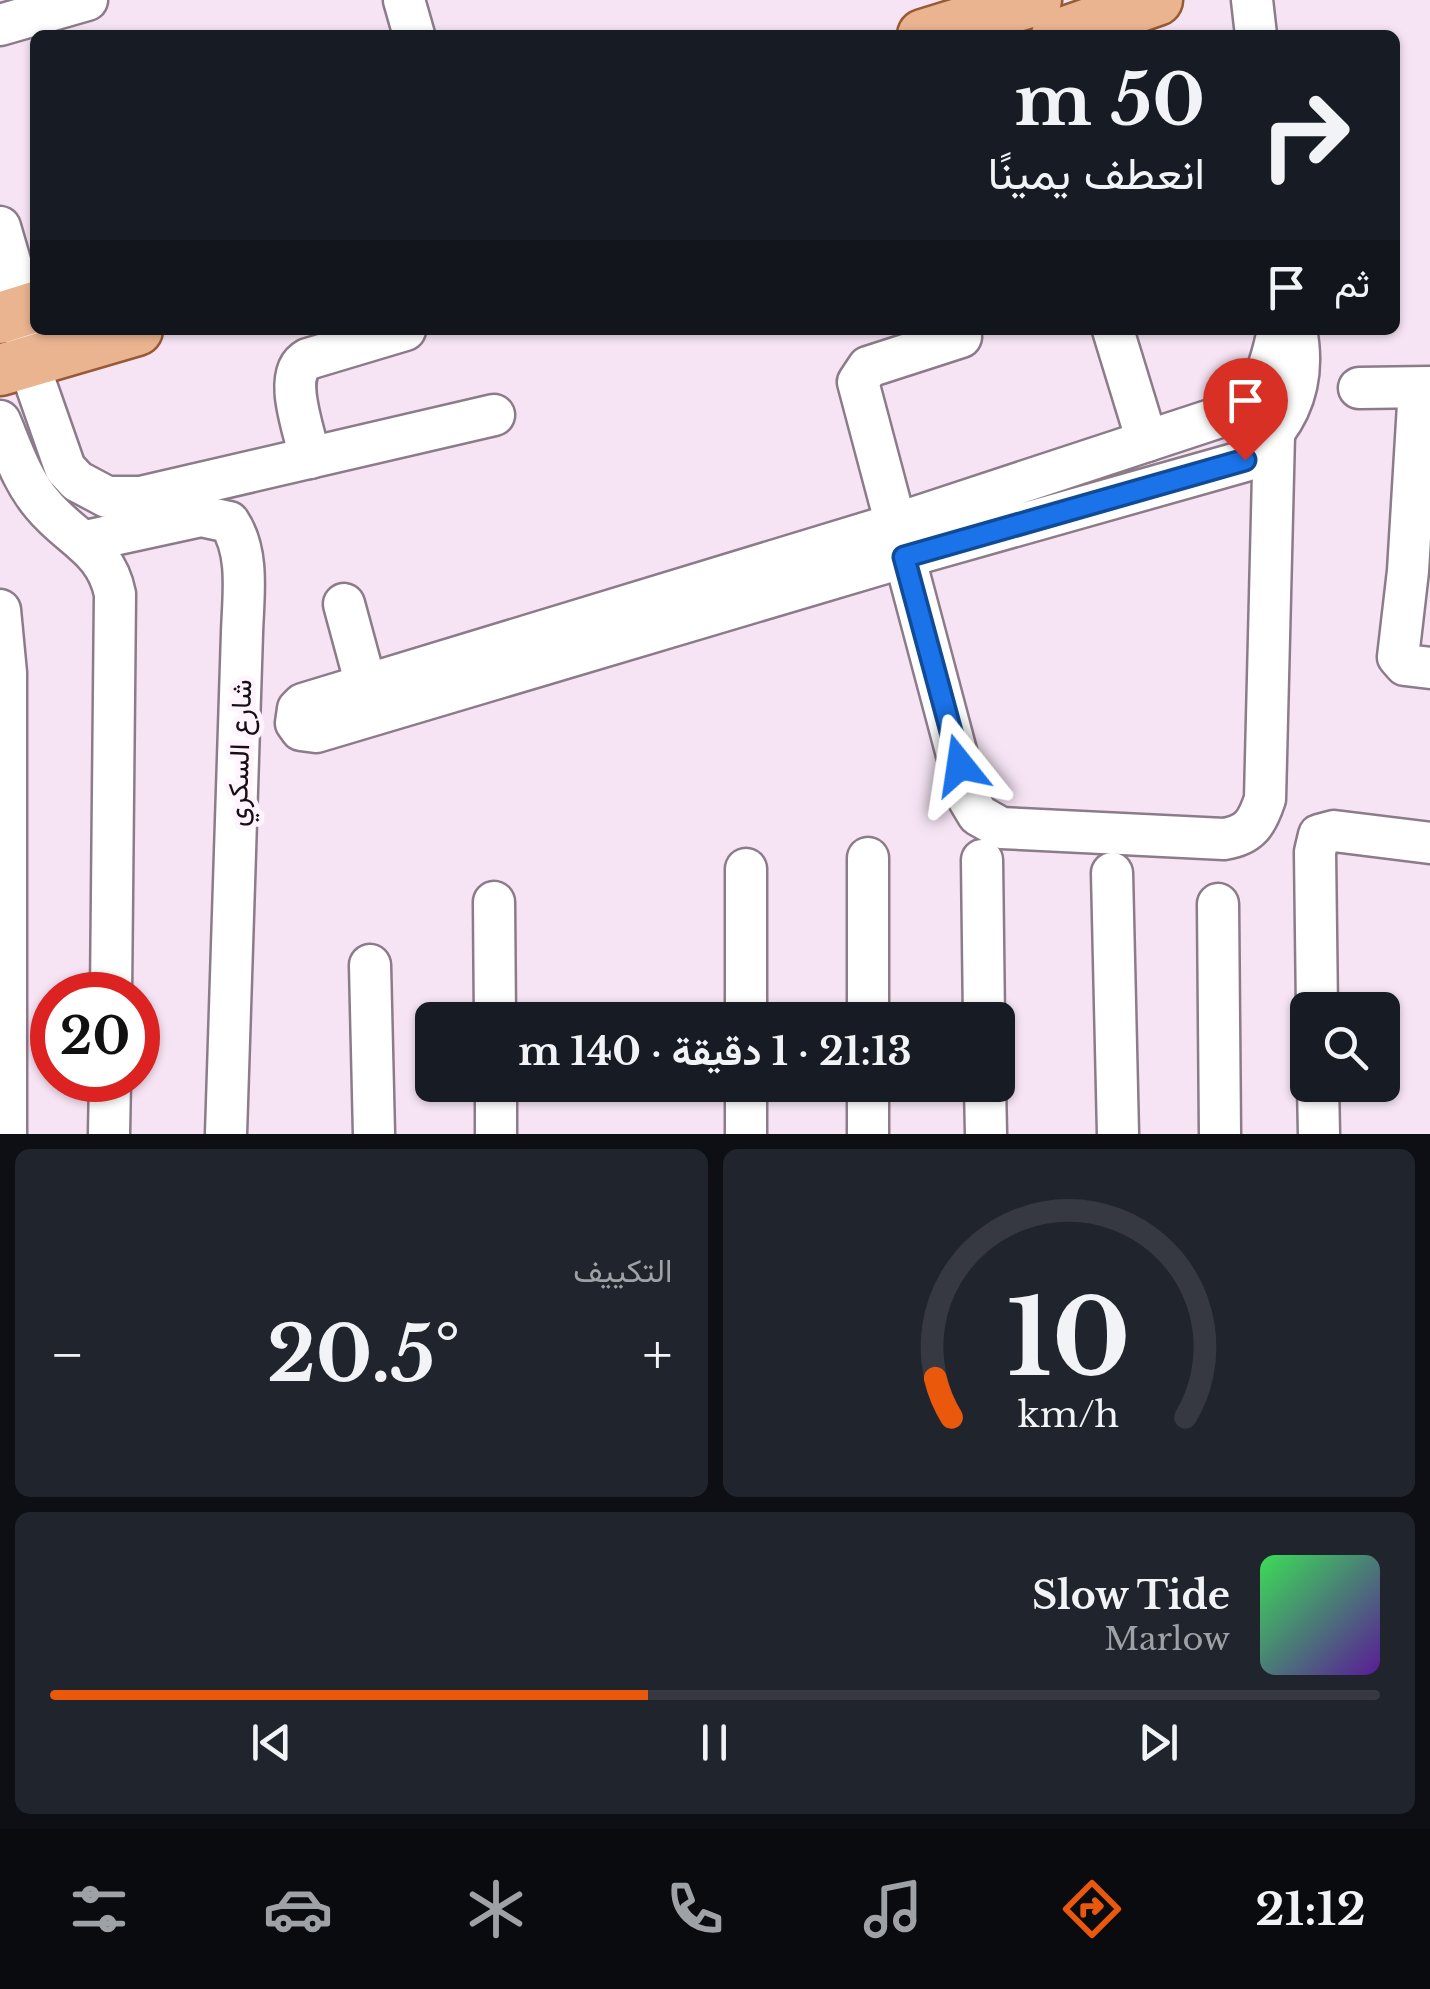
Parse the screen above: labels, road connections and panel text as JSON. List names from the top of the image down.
{
  "streets": {
    "street": ["شارع السكري"]
  },
  "page": {
    "turn": ["50 m", "انعطف يمينًا"],
    "then": "ثم",
    "limit": "20",
    "trip": "21:13 · 1 دقيقة · 140 m",
    "tile": "التكييف",
    "heat": ["−", "20.5°", "+"],
    "song": ["Slow Tide", "Marlow"],
    "tabs": "21:12",
    "gauge": ["10", "km/h"]
  }
}
